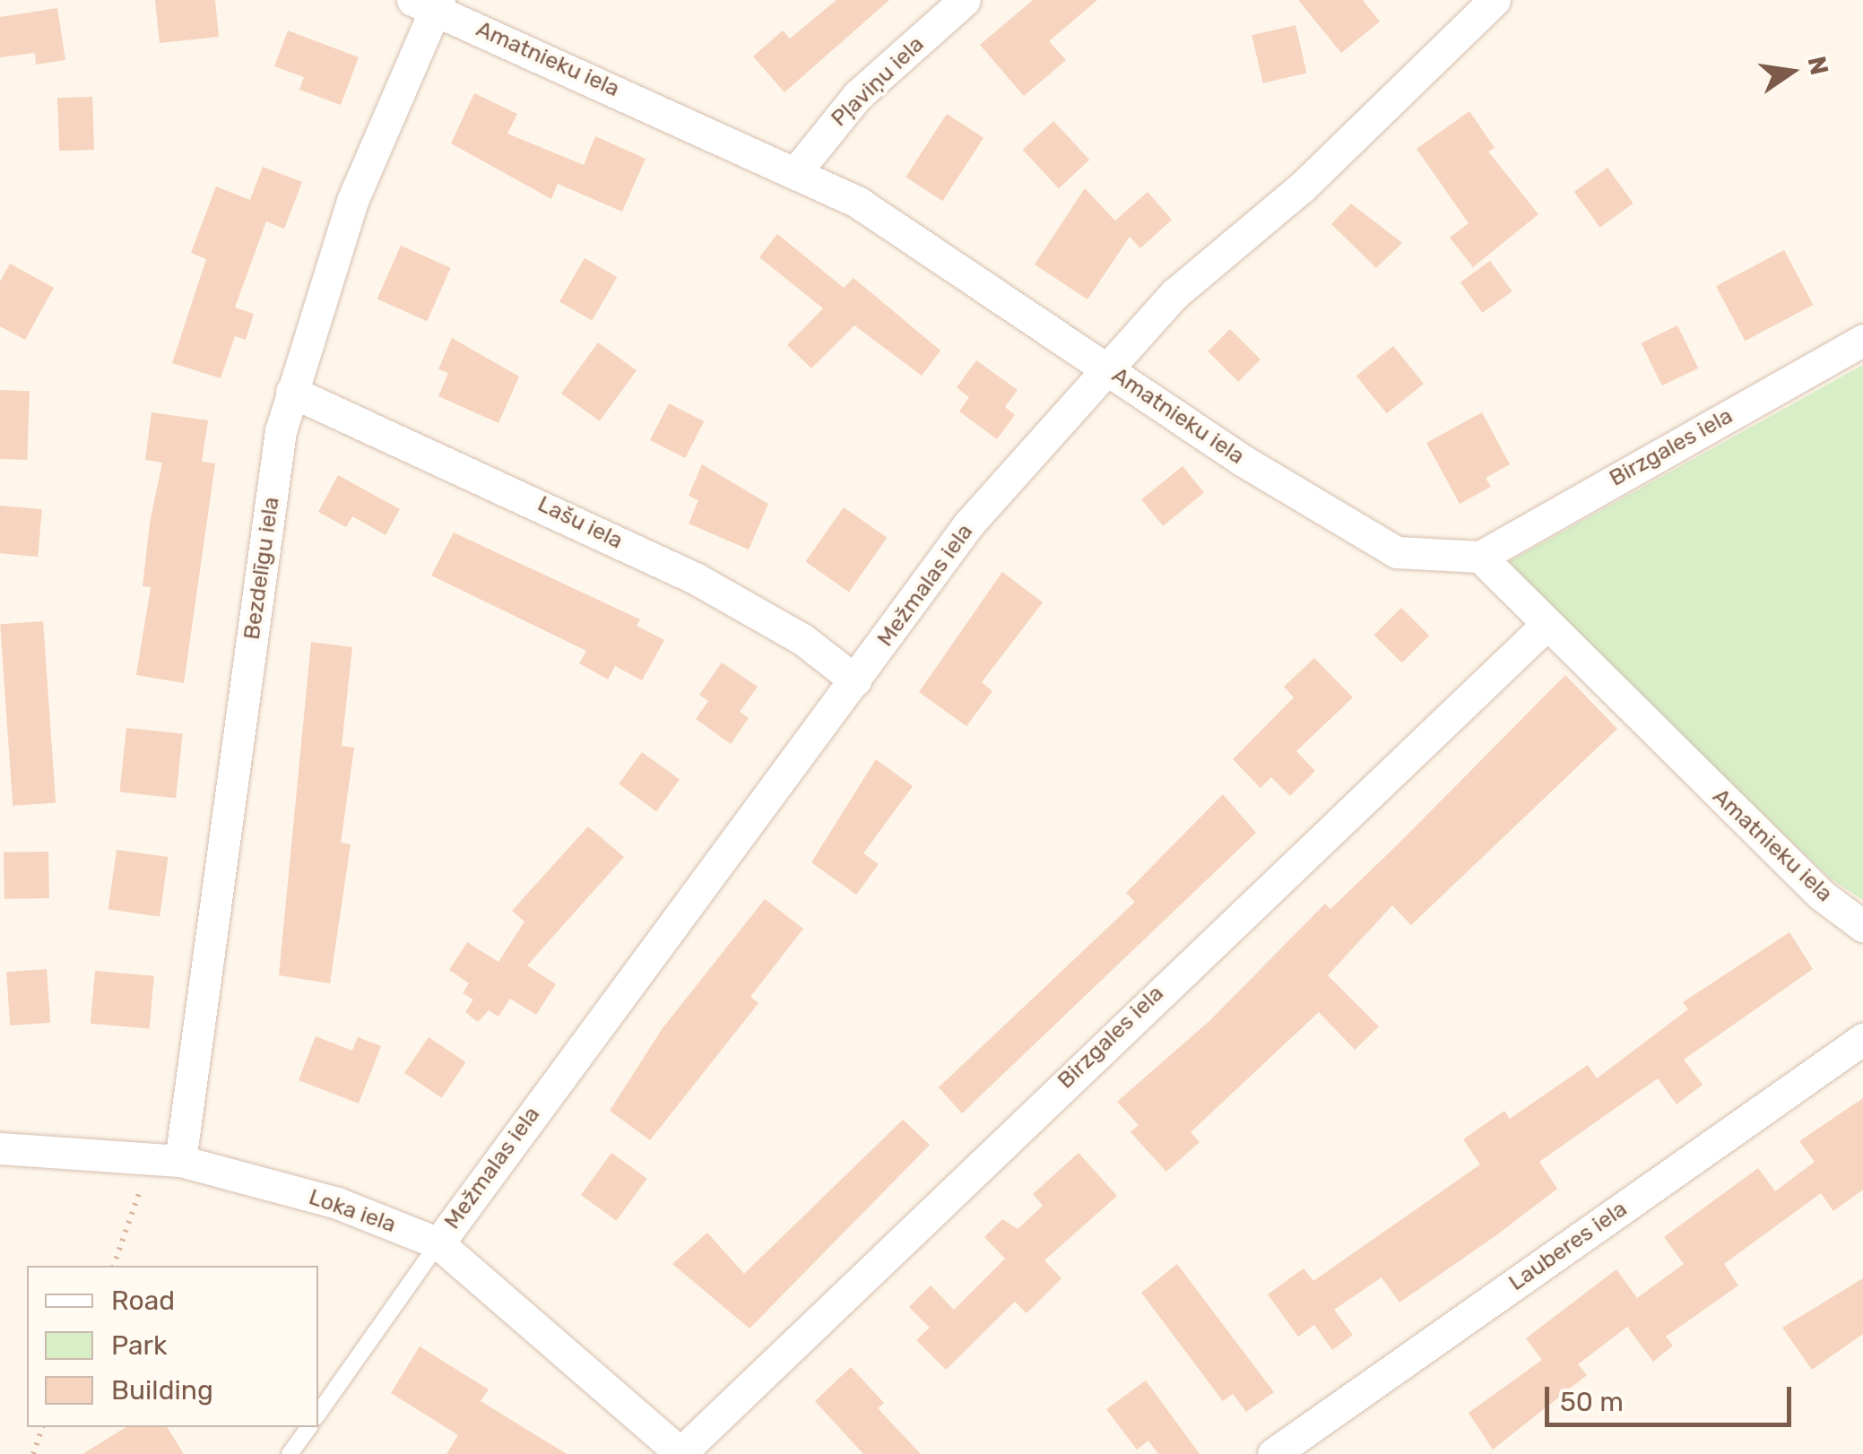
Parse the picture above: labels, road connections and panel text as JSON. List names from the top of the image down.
{
  "streets": {
    "street": [
      "Amatnieku iela",
      "Pļaviņu iela",
      "Birzgales iela",
      "Lašu iela",
      "Bezdelīgu iela",
      "Mežmalas iela",
      "Loka iela",
      "Lauberes iela"
    ]
  },
  "crossings": [
    ["Amatnieku iela", "Pļaviņu iela"],
    ["Amatnieku iela", "Birzgales iela"],
    ["Amatnieku iela", "Bezdelīgu iela"],
    ["Amatnieku iela", "Mežmalas iela"],
    ["Birzgales iela", "Loka iela"],
    ["Lašu iela", "Bezdelīgu iela"],
    ["Lašu iela", "Mežmalas iela"],
    ["Bezdelīgu iela", "Loka iela"],
    ["Mežmalas iela", "Loka iela"]
  ],
  "legend": ["Road", "Park", "Building"],
  "scale_bar": "50 m",
  "north": "right"
}
